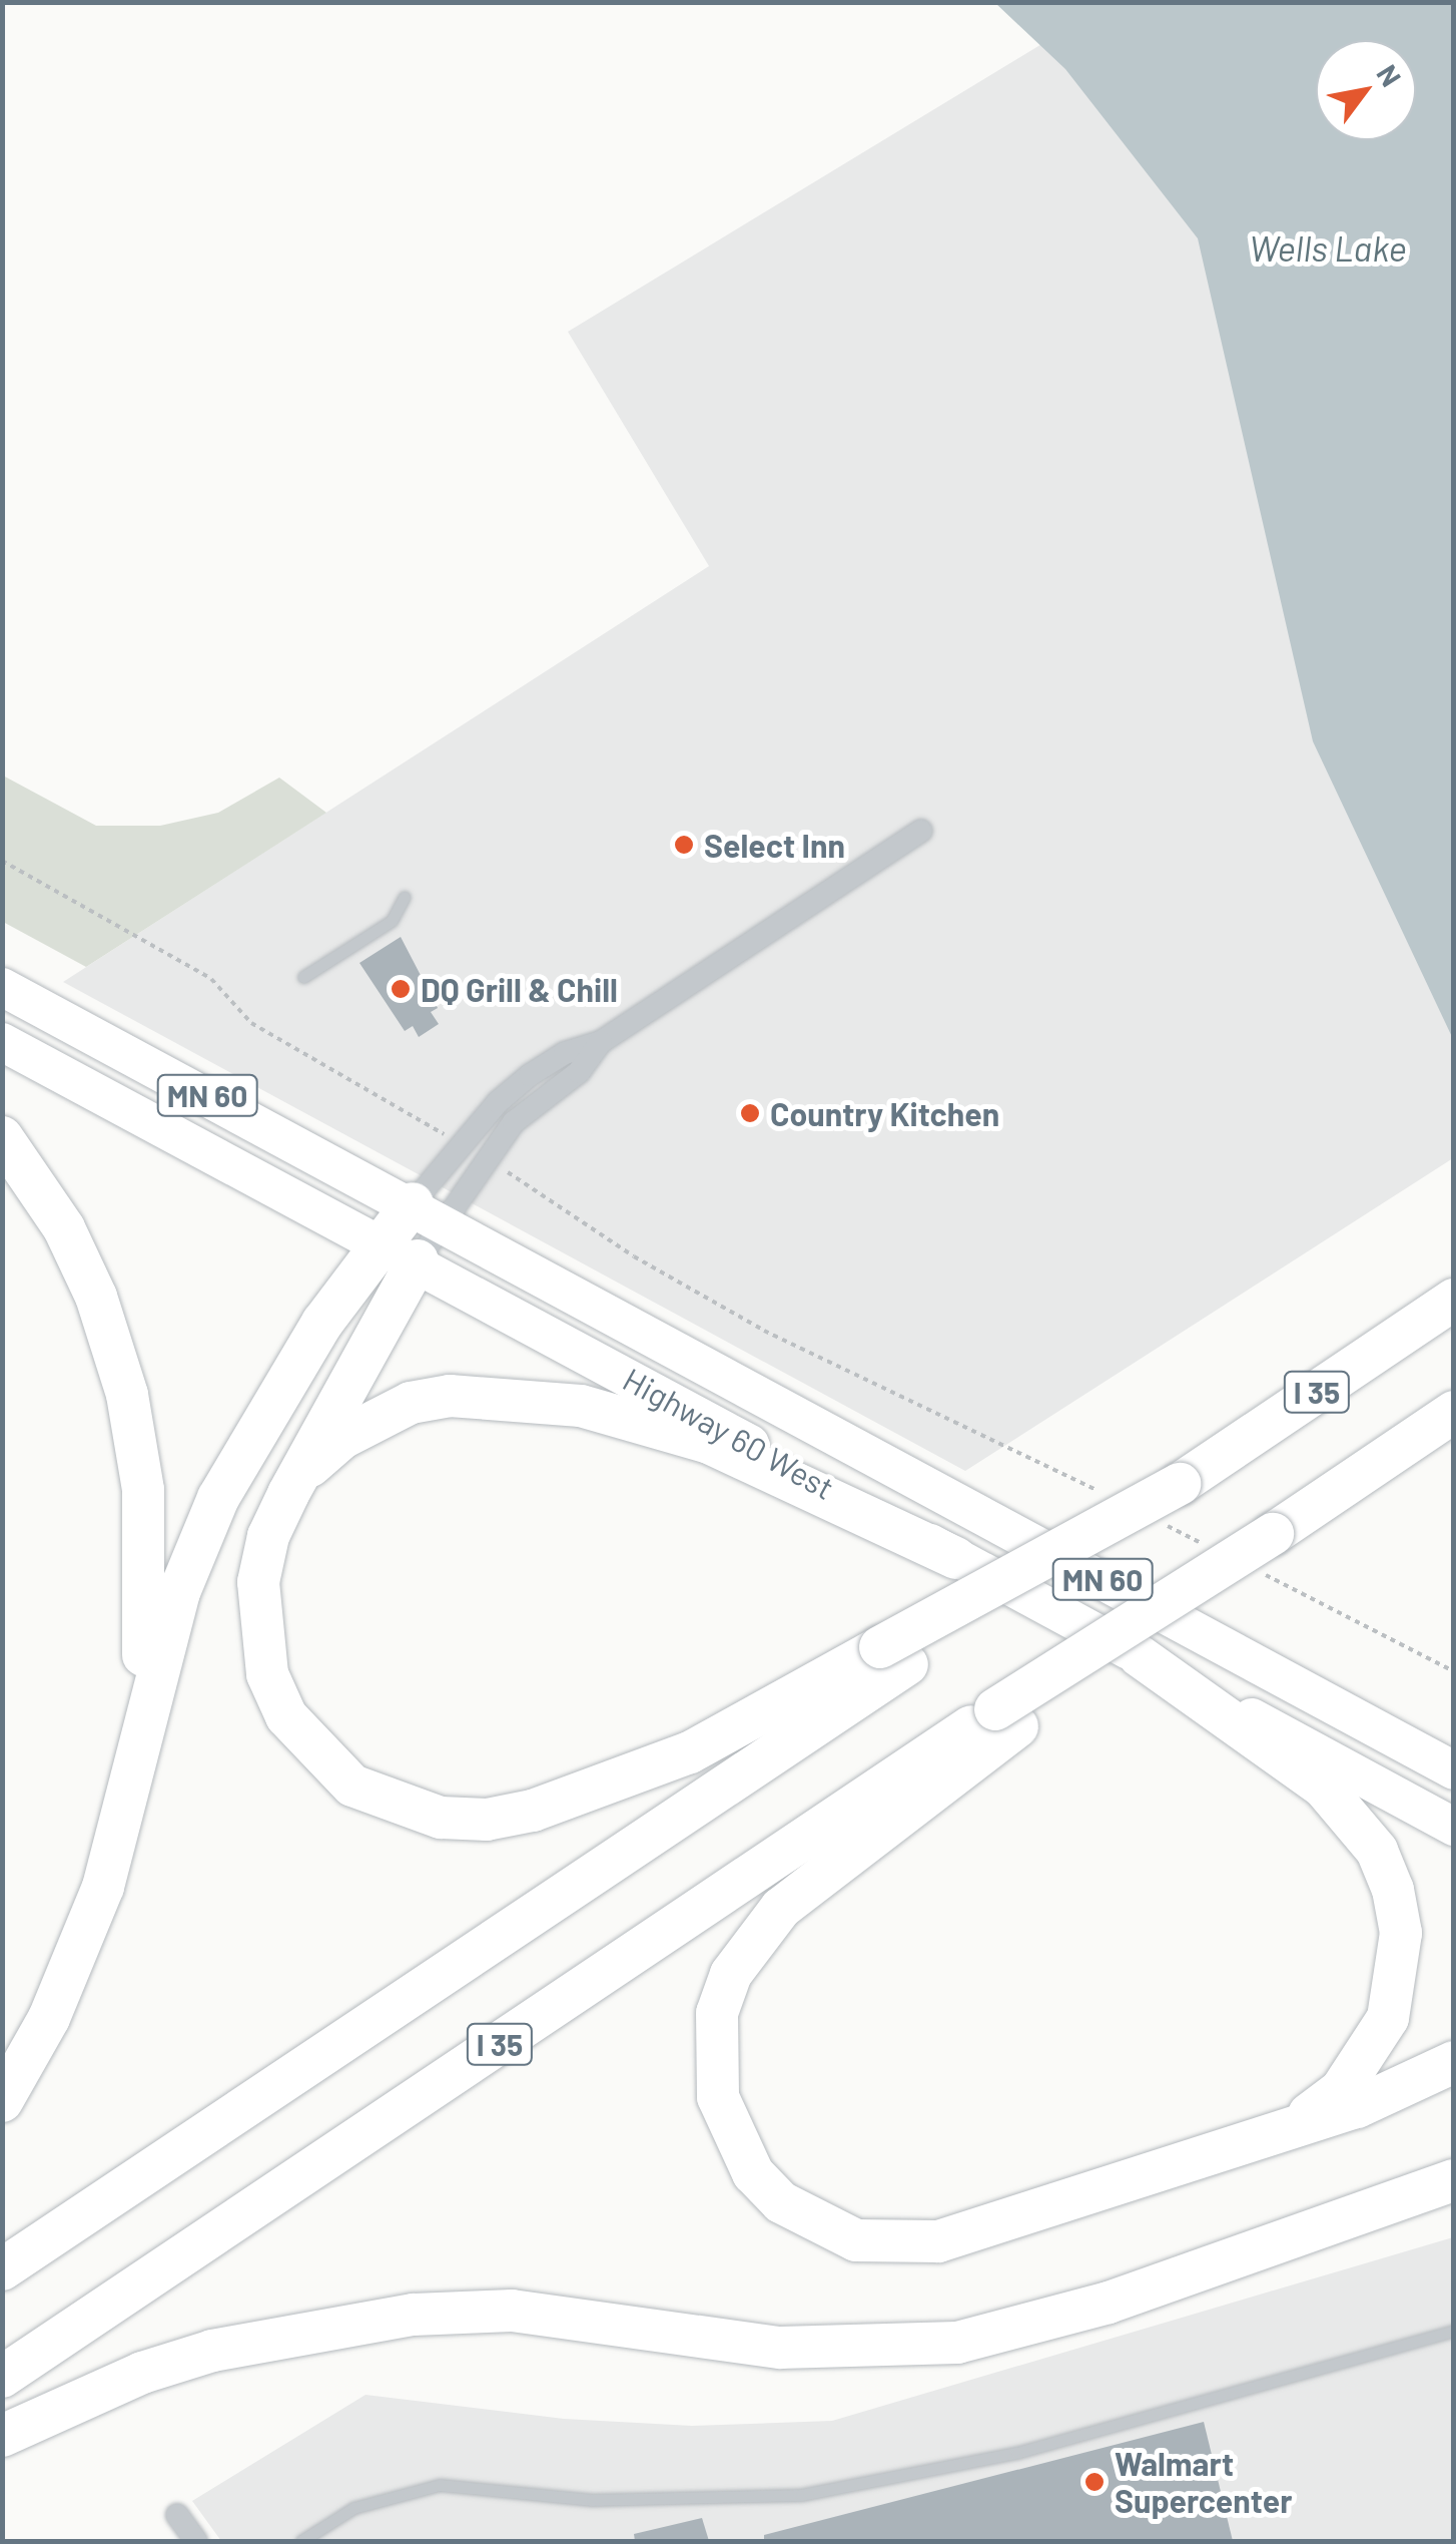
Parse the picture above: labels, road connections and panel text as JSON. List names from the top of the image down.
{
  "streets": {
    "highway": ["I 35"],
    "main road": ["MN 60", "Highway 60 West"]
  },
  "water": ["Wells Lake"],
  "places": [
    "Select Inn",
    "DQ Grill & Chill",
    "Country Kitchen",
    "Walmart Supercenter"
  ],
  "north": "top right"
}
